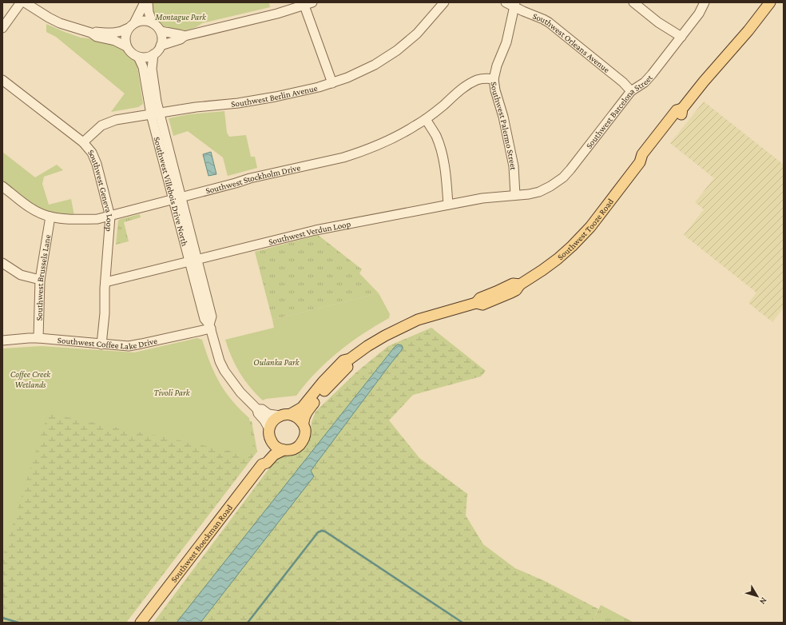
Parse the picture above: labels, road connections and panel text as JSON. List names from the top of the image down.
{
  "streets": {
    "main road": ["Southwest Tooze Road", "Southwest Boeckman Road"],
    "street": [
      "Southwest Orleans Avenue",
      "Southwest Berlin Avenue",
      "Southwest Barcelona Street",
      "Southwest Palermo Street",
      "Southwest Stockholm Drive",
      "Southwest Geneva Loop",
      "Southwest Villebois Drive North",
      "Southwest Verdun Loop",
      "Southwest Brussels Lane",
      "Southwest Coffee Lake Drive"
    ]
  },
  "crossings": [
    ["Southwest Orleans Avenue", "Southwest Barcelona Street"],
    ["Southwest Orleans Avenue", "Southwest Palermo Street"],
    ["Southwest Berlin Avenue", "Southwest Geneva Loop"],
    ["Southwest Berlin Avenue", "Southwest Villebois Drive North"],
    ["Southwest Barcelona Street", "Southwest Palermo Street"],
    ["Southwest Barcelona Street", "Southwest Verdun Loop"],
    ["Southwest Palermo Street", "Southwest Stockholm Drive"],
    ["Southwest Palermo Street", "Southwest Verdun Loop"],
    ["Southwest Stockholm Drive", "Southwest Geneva Loop"],
    ["Southwest Stockholm Drive", "Southwest Villebois Drive North"],
    ["Southwest Stockholm Drive", "Southwest Brussels Lane"],
    ["Southwest Geneva Loop", "Southwest Verdun Loop"],
    ["Southwest Geneva Loop", "Southwest Coffee Lake Drive"],
    ["Southwest Villebois Drive North", "Southwest Verdun Loop"],
    ["Southwest Villebois Drive North", "Southwest Coffee Lake Drive"],
    ["Southwest Villebois Drive North", "Southwest Boeckman Road"],
    ["Southwest Tooze Road", "Southwest Boeckman Road"],
    ["Southwest Brussels Lane", "Southwest Coffee Lake Drive"]
  ],
  "parks": [
    "Montague Park",
    "Oulanka Park",
    "Coffee Creek Wetlands",
    "Tivoli Park"
  ],
  "north": "bottom right"
}
